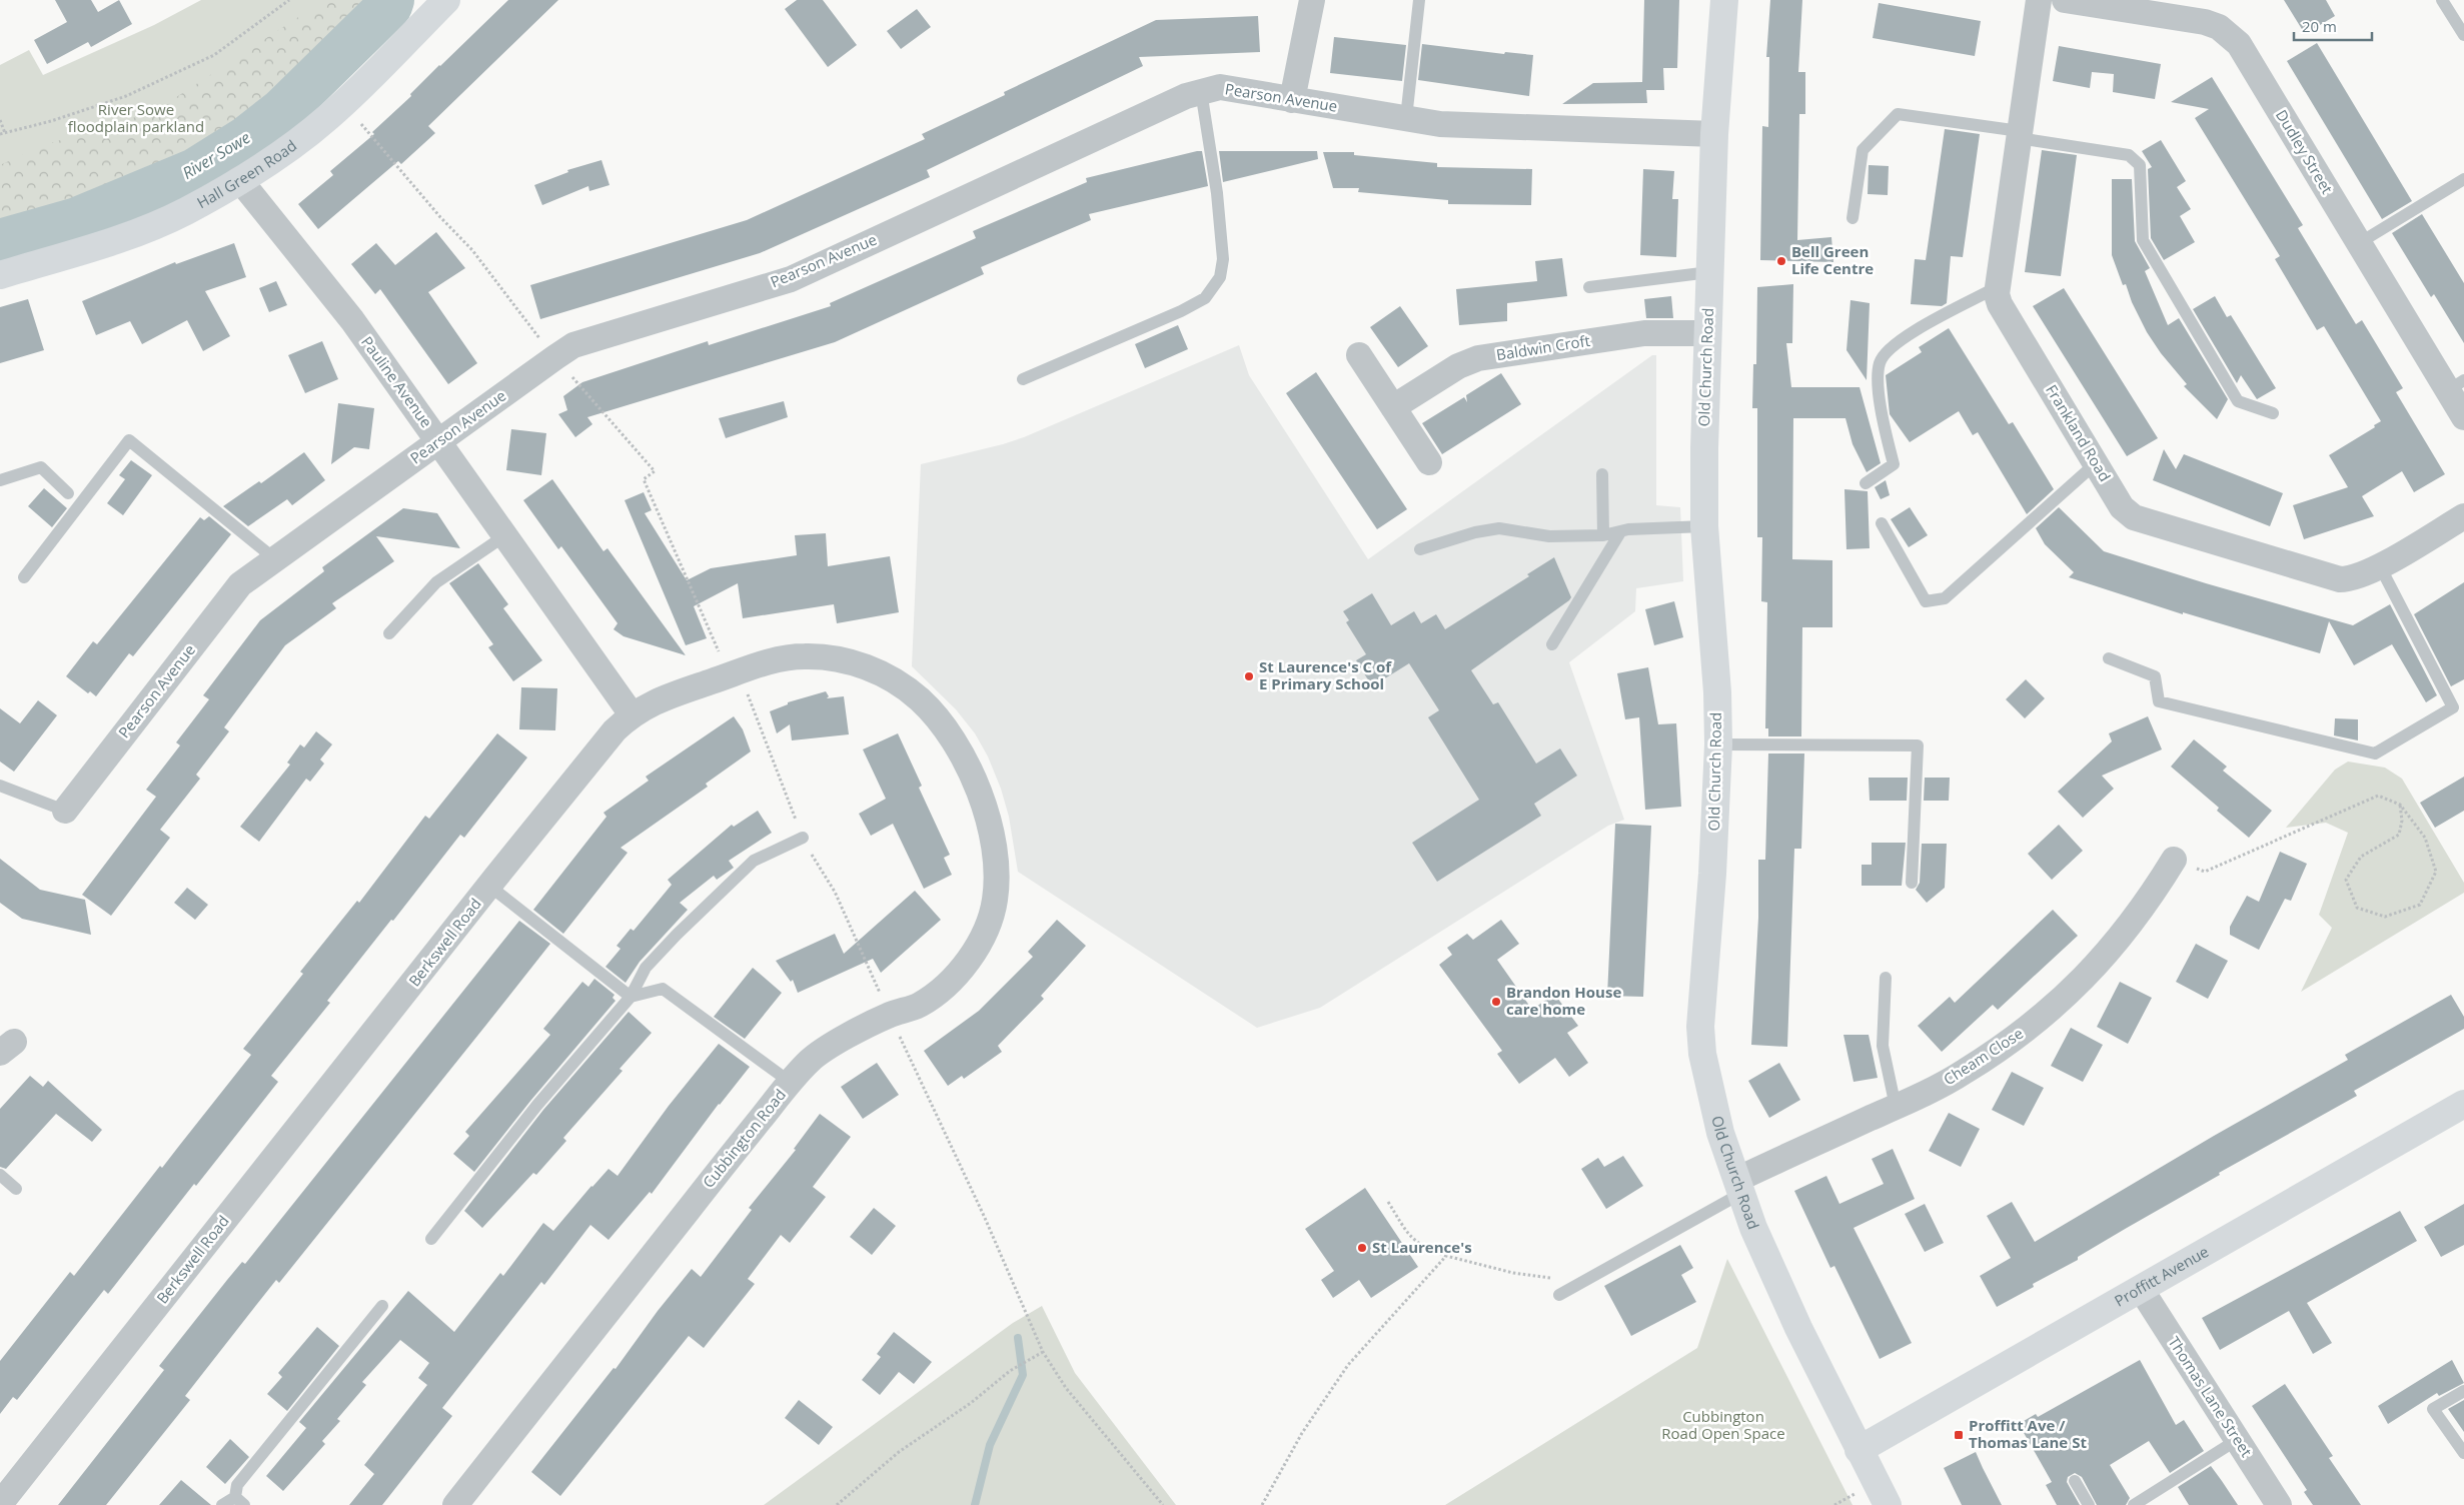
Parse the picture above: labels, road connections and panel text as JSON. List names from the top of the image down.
{
  "streets": {
    "main road": ["Hall Green Road", "Old Church Road", "Proffitt Avenue"],
    "street": [
      "Pearson Avenue",
      "Dudley Street",
      "Baldwin Croft",
      "Pauline Avenue",
      "Frankland Road",
      "Berkswell Road",
      "Cheam Close",
      "Cubbington Road",
      "Thomas Lane Street"
    ]
  },
  "crossings": [
    ["Pearson Avenue", "Old Church Road"],
    ["Pearson Avenue", "Pauline Avenue"],
    ["Hall Green Road", "Pauline Avenue"],
    ["Baldwin Croft", "Old Church Road"],
    ["Old Church Road", "Cheam Close"],
    ["Old Church Road", "Proffitt Avenue"],
    ["Pauline Avenue", "Berkswell Road"],
    ["Berkswell Road", "Cubbington Road"],
    ["Proffitt Avenue", "Thomas Lane Street"]
  ],
  "water": ["River Sowe"],
  "parks": ["River Sowe floodplain parkland", "Cubbington Road Open Space"],
  "places": {
    "other": [
      "Bell Green Life Centre",
      "St Laurence's C of E Primary School",
      "Brandon House care home",
      "St Laurence's"
    ],
    "transit": ["Proffitt Ave / Thomas Lane St"]
  },
  "scale_bar": "20 m"
}
